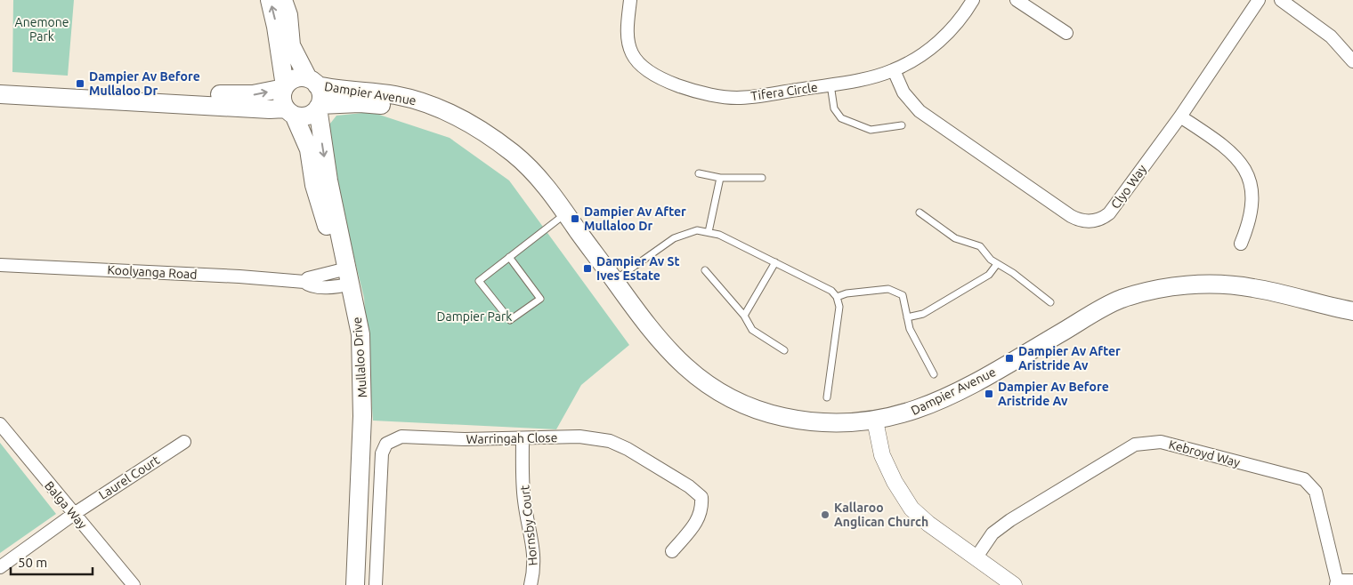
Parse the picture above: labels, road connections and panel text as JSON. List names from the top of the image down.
{
  "streets": {
    "main road": ["Dampier Avenue", "Mullaloo Drive"],
    "street": [
      "Tifera Circle",
      "Clyo Way",
      "Koolyanga Road",
      "Warringah Close",
      "Kebroyd Way",
      "Laurel Court",
      "Balga Way",
      "Hornsby Court"
    ]
  },
  "crossings": [
    ["Tifera Circle", "Clyo Way"],
    ["Dampier Avenue", "Mullaloo Drive"],
    ["Koolyanga Road", "Mullaloo Drive"],
    ["Warringah Close", "Hornsby Court"],
    ["Laurel Court", "Balga Way"]
  ],
  "parks": ["Anemone Park", "Dampier Park"],
  "places": {
    "transit": [
      "Dampier Av Before Mullaloo Dr",
      "Dampier Av After Mullaloo Dr",
      "Dampier Av St Ives Estate",
      "Dampier Av After Aristride Av",
      "Dampier Av Before Aristride Av"
    ],
    "other": ["Kallaroo Anglican Church"]
  },
  "scale_bar": "50 m"
}
